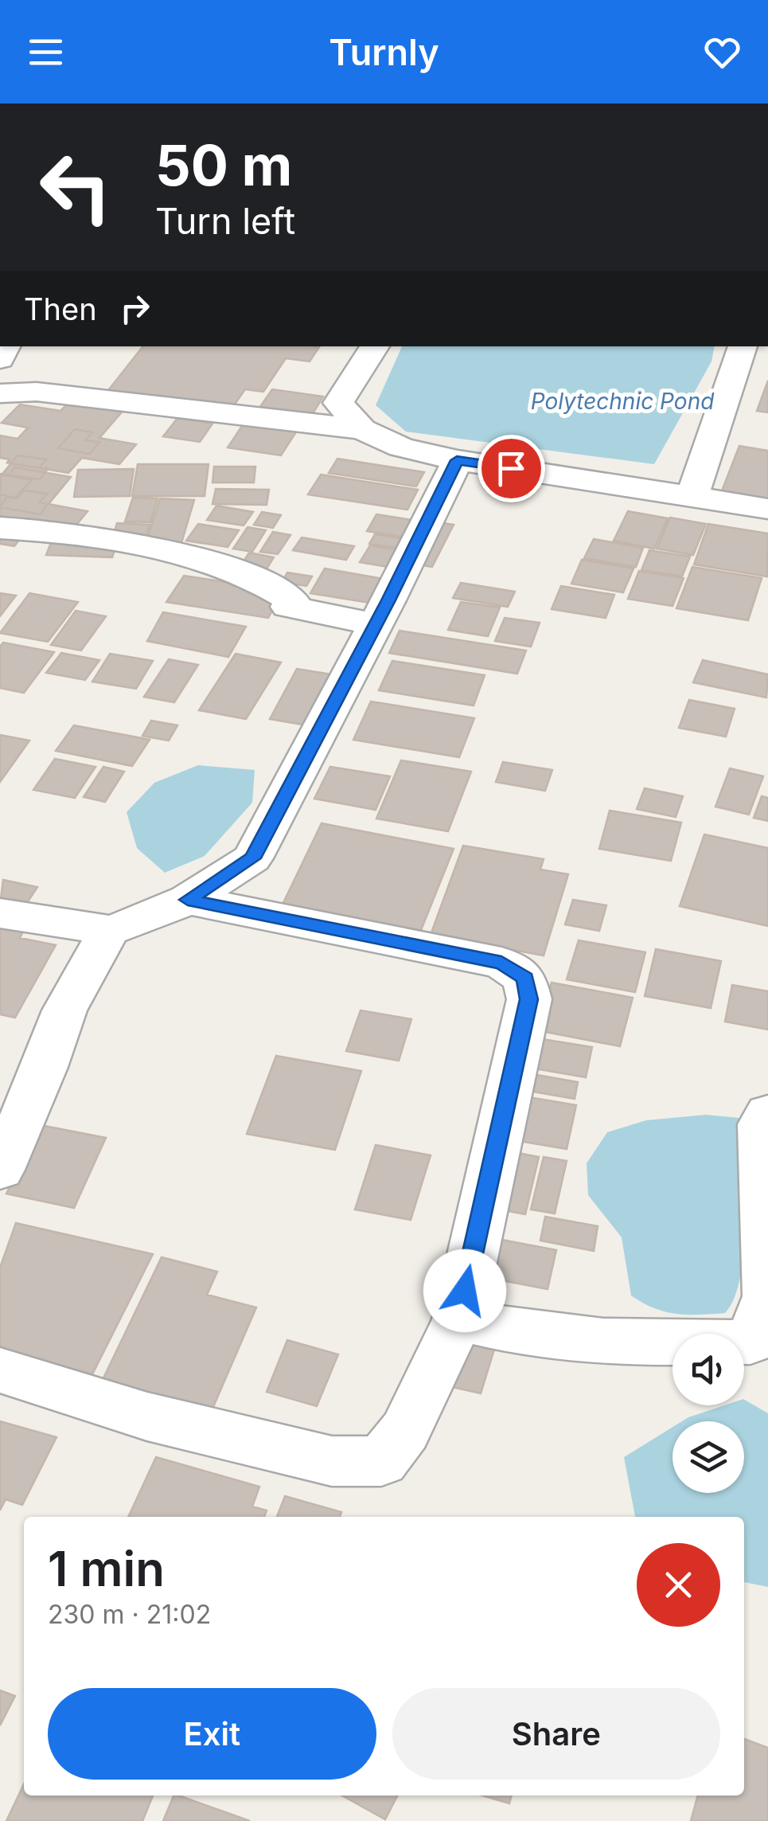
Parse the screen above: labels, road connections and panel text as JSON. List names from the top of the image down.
{
  "water": ["Polytechnic Pond"],
  "page": {
    "header": "Turnly",
    "turn": ["50 m", "Turn left"],
    "then": "Then",
    "heading": ["1 min", "230 m · 21:02"],
    "buttons": ["Exit", "Share"]
  }
}
